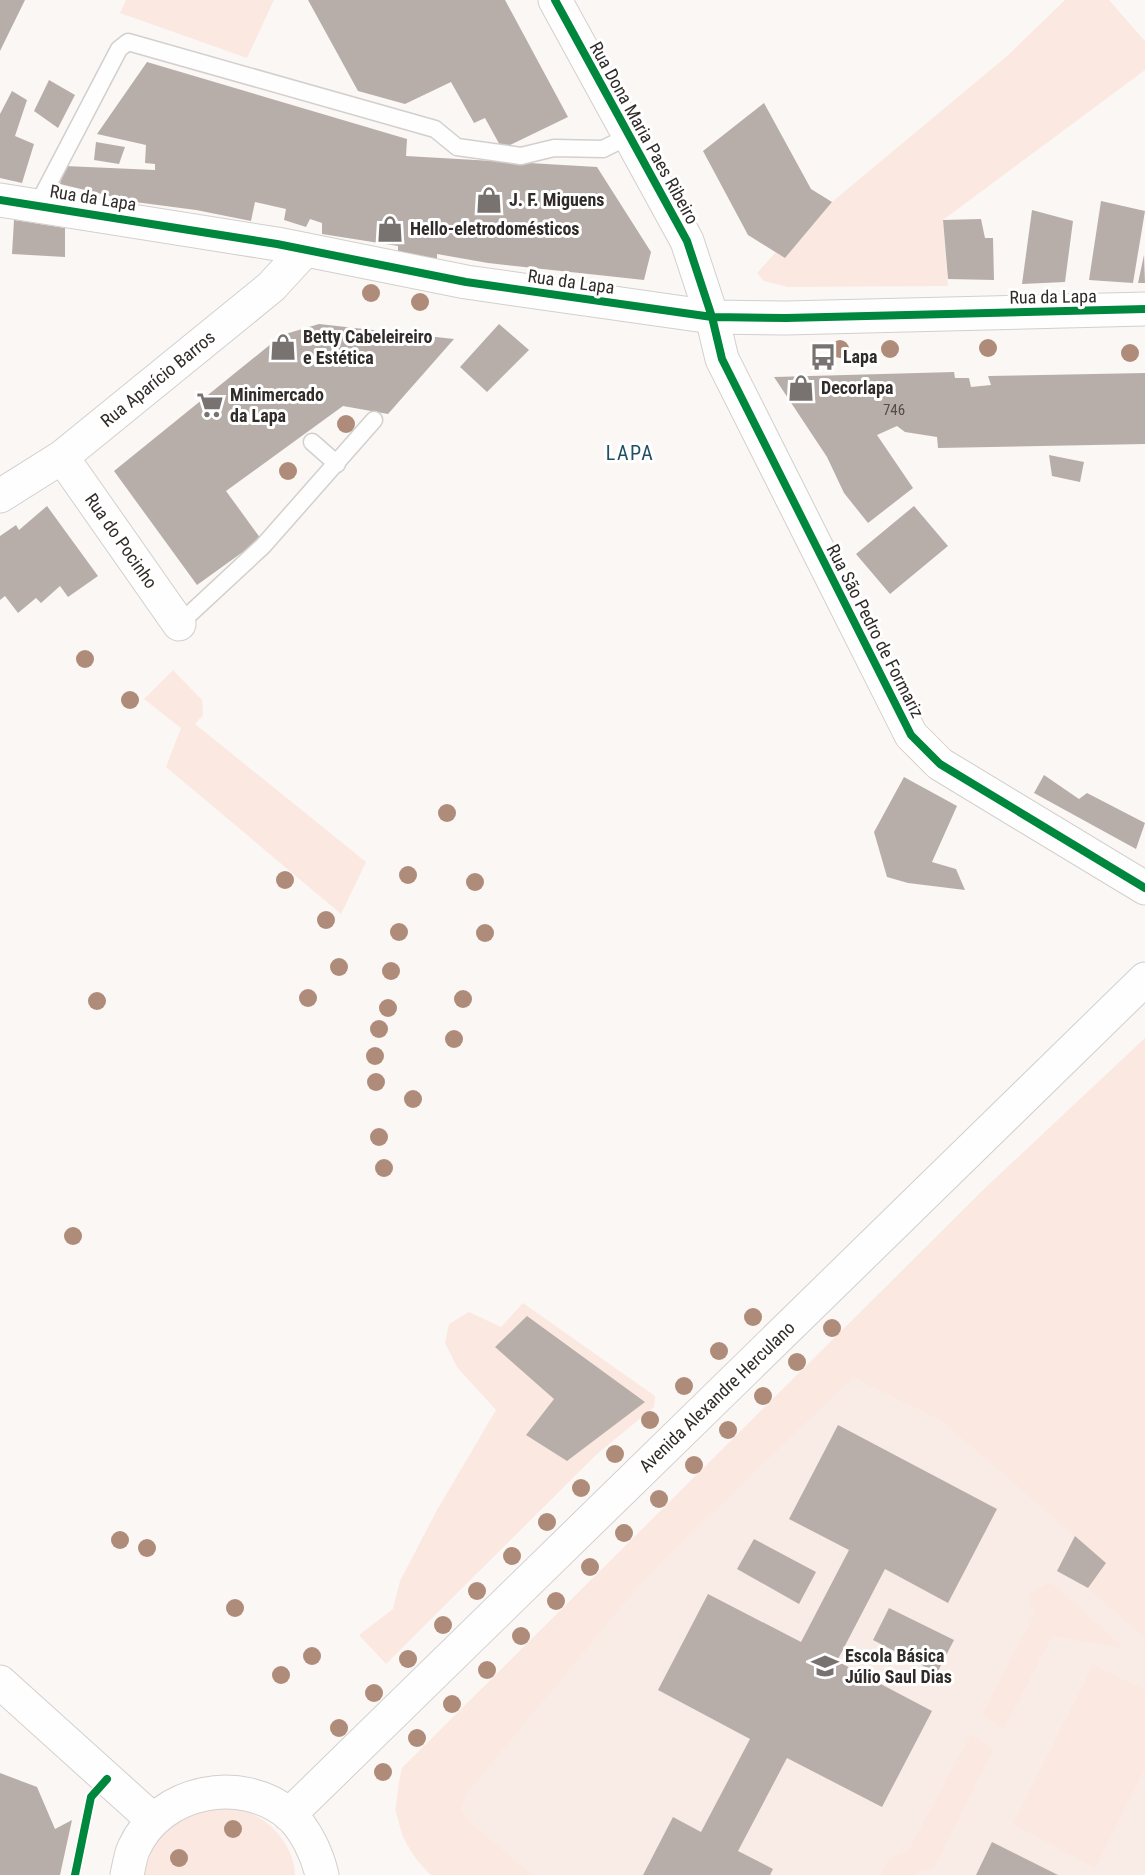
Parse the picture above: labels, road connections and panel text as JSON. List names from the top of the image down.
{
  "streets": {
    "street": [
      "Rua Dona Maria Paes Ribeiro",
      "Rua da Lapa",
      "Rua Aparício Barros",
      "Rua do Pocinho",
      "Rua São Pedro de Formariz",
      "Avenida Alexandre Herculano"
    ]
  },
  "crossings": [
    ["Rua Dona Maria Paes Ribeiro", "Rua da Lapa"],
    ["Rua Dona Maria Paes Ribeiro", "Rua São Pedro de Formariz"],
    ["Rua da Lapa", "Rua Aparício Barros"],
    ["Rua da Lapa", "Rua São Pedro de Formariz"],
    ["Rua Aparício Barros", "Rua do Pocinho"]
  ],
  "districts": ["LAPA"],
  "places": {
    "shop": [
      "J. F. Miguens",
      "Hello-eletrodomésticos",
      "Betty Cabeleireiro e Estética",
      "Decorlapa"
    ],
    "bus stop": ["Lapa"],
    "supermarket": ["Minimercado da Lapa"],
    "school or university": ["Escola Básica Júlio Saul Dias"]
  },
  "house_numbers": ["746"]
}
